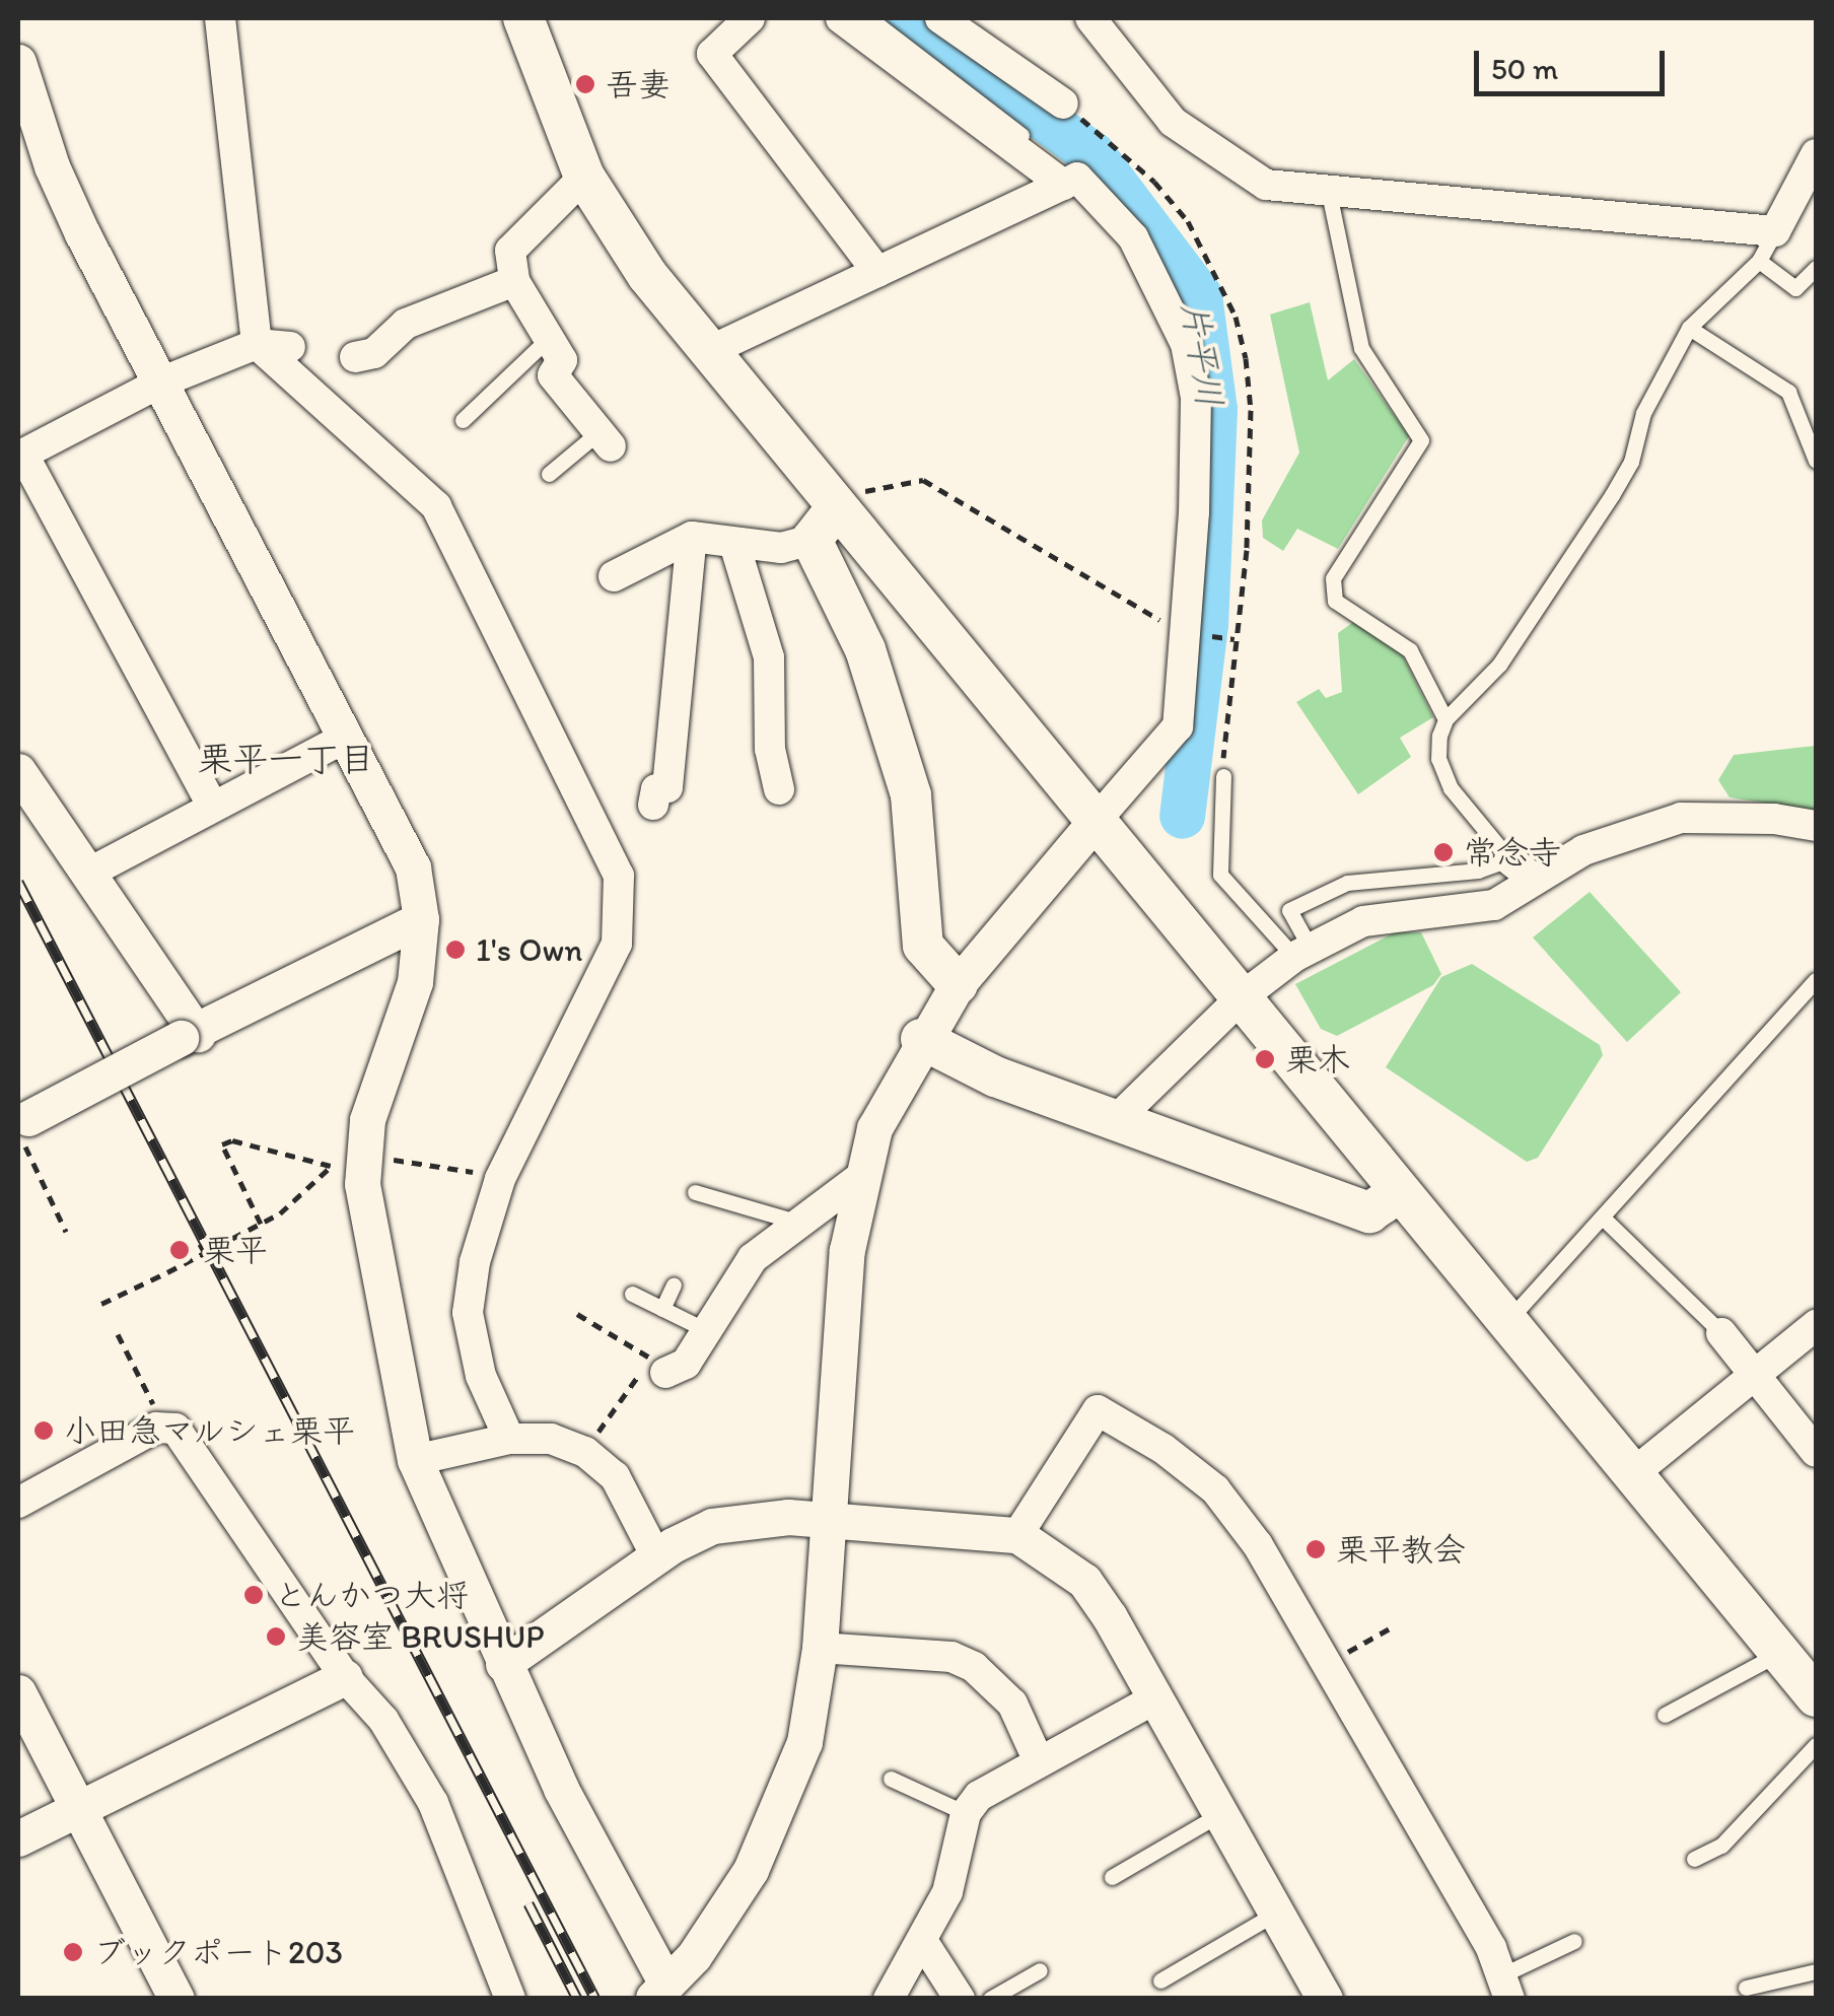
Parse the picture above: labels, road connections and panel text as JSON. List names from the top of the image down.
{
  "districts": ["栗平一丁目"],
  "water": ["片平川"],
  "places": [
    "吾妻",
    "常念寺",
    "1's Own",
    "栗木",
    "栗平",
    "小田急マルシェ栗平",
    "栗平教会",
    "とんかつ大将",
    "美容室 BRUSHUP",
    "ブックポート203"
  ],
  "scale_bar": "50 m"
}
